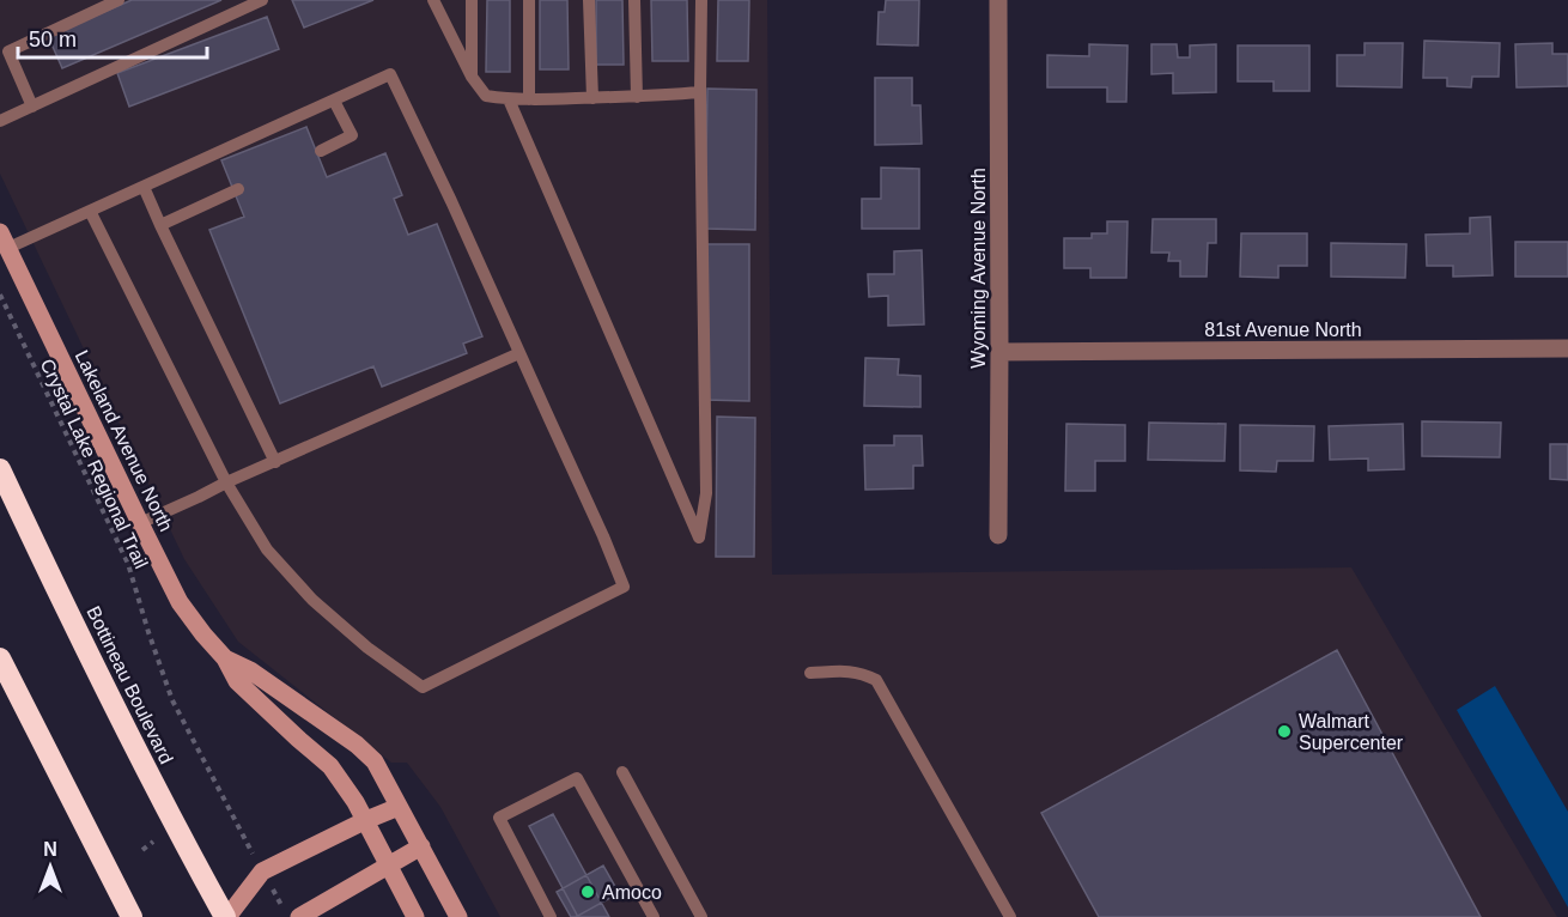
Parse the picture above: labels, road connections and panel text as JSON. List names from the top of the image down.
{
  "streets": {
    "highway": ["Bottineau Boulevard"],
    "street": ["Wyoming Avenue North", "81st Avenue North", "Lakeland Avenue North"],
    "path": ["Crystal Lake Regional Trail"]
  },
  "crossings": [
    ["Wyoming Avenue North", "81st Avenue North"]
  ],
  "places": ["Walmart Supercenter", "Amoco"],
  "scale_bar": "50 m",
  "north": "top"
}
